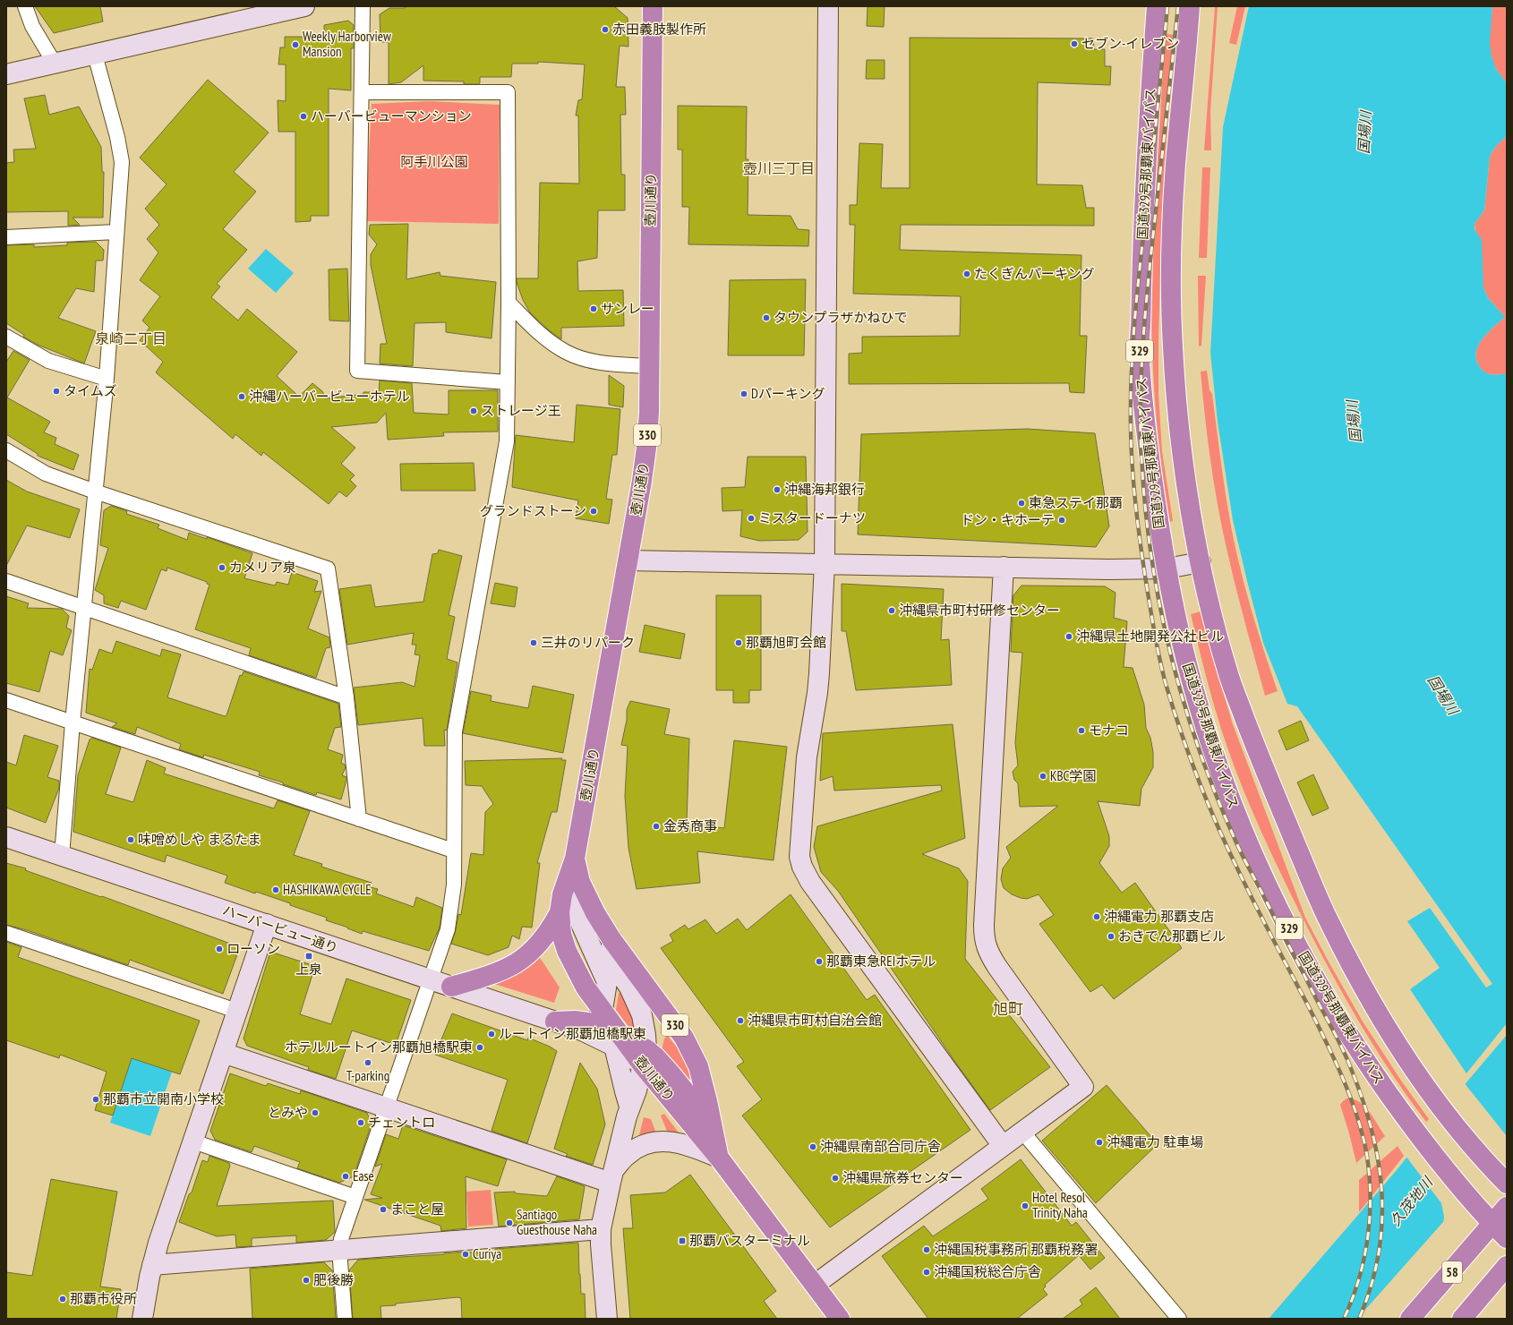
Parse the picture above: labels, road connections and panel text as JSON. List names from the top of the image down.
{
  "streets": {
    "highway": [
      "国道329号那覇東バイパス",
      "壺川通り",
      "329",
      "330",
      "58"
    ],
    "street": ["ハーバービュー通り"]
  },
  "crossings": [
    ["国道329号那覇東バイパス", "58"],
    ["壺川通り", "330"]
  ],
  "districts": ["壺川三丁目", "泉崎二丁目", "旭町"],
  "water": ["国場川", "久茂地川"],
  "parks": ["阿手川公園"],
  "places": {
    "other": [
      "赤田義肢製作所",
      "セブン-イレブン",
      "Weekly Harborview Mansion",
      "ハーバービューマンション",
      "たくぎんパーキング",
      "サンレー",
      "タウンプラザかねひで",
      "タイムズ",
      "Dパーキング",
      "沖縄ハーバービューホテル",
      "ストレージ王",
      "沖縄海邦銀行",
      "東急ステイ那覇",
      "グランドストーン",
      "ミスタードーナツ",
      "ドン・キホーテ",
      "カメリア泉",
      "沖縄県市町村研修センター",
      "沖縄県土地開発公社ビル",
      "三井のリパーク",
      "那覇旭町会館",
      "モナコ",
      "KBC学園",
      "金秀商事",
      "味噌めしや まるたま",
      "HASHIKAWA CYCLE",
      "沖縄電力 那覇支店",
      "おきでん那覇ビル",
      "ローソン",
      "那覇東急REIホテル",
      "沖縄県市町村自治会館",
      "ルートイン那覇旭橋駅東",
      "ホテルルートイン那覇旭橋駅東",
      "T-parking",
      "那覇市立開南小学校",
      "とみや",
      "チェントロ",
      "沖縄電力 駐車場",
      "沖縄県南部合同庁舎",
      "Ease",
      "沖縄県旅券センター",
      "Hotel Resol Trinity Naha",
      "まこと屋",
      "Santiago Guesthouse Naha",
      "沖縄国税事務所 那覇税務署",
      "Curiya",
      "沖縄国税総合庁舎",
      "肥後勝",
      "那覇市役所"
    ],
    "transit": ["上泉", "那覇バスターミナル"]
  }
}
